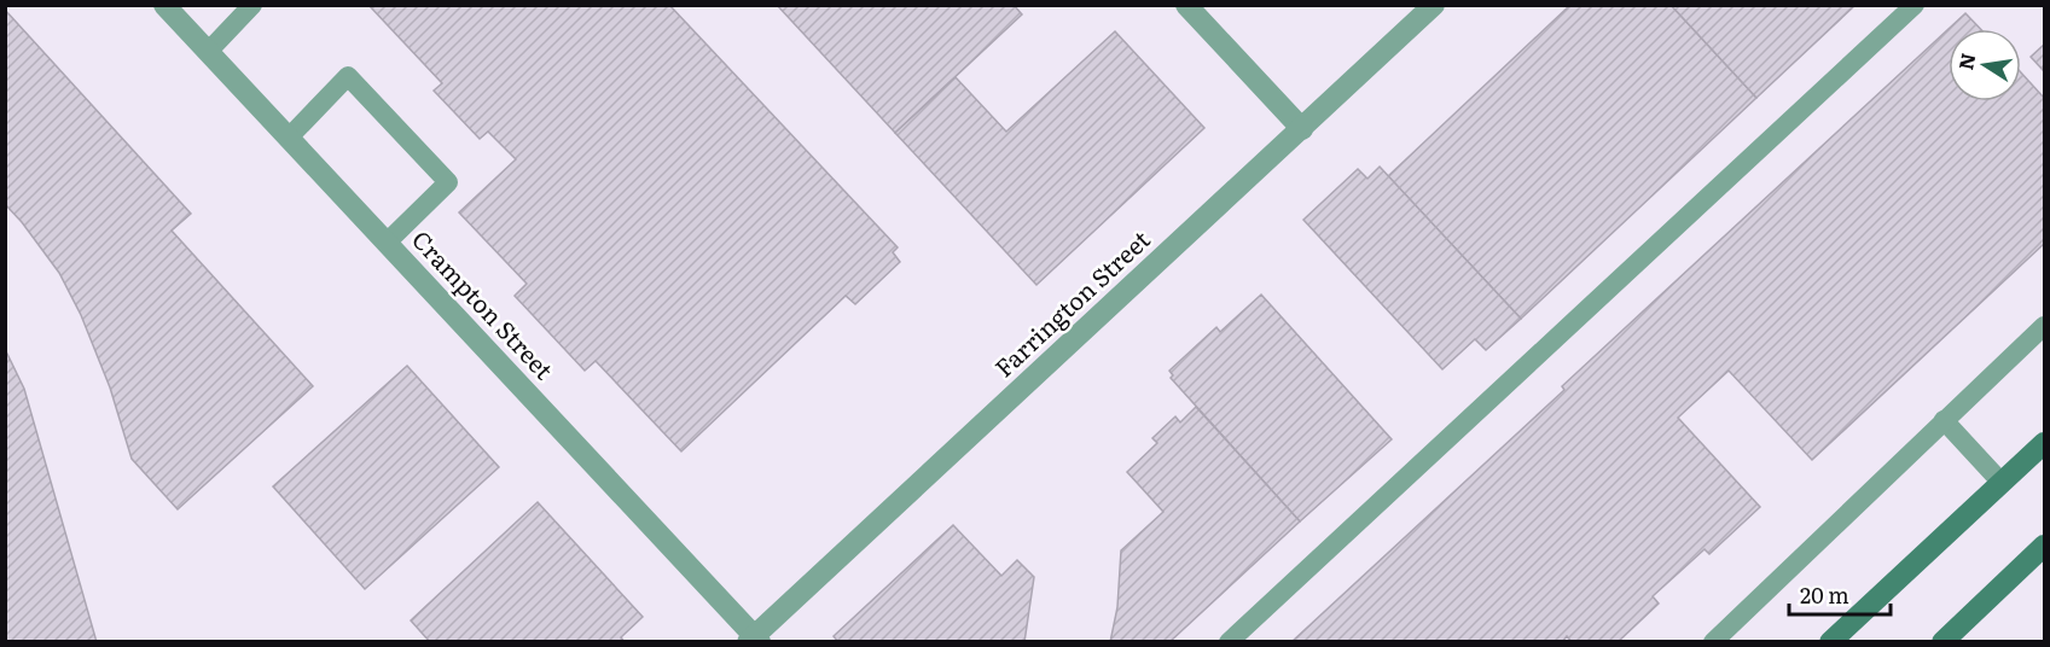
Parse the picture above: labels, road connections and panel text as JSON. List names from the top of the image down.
{
  "streets": {
    "street": ["Farrington Street", "Crampton Street"]
  },
  "crossings": [
    ["Farrington Street", "Crampton Street"]
  ],
  "scale_bar": "20 m",
  "north": "left"
}
